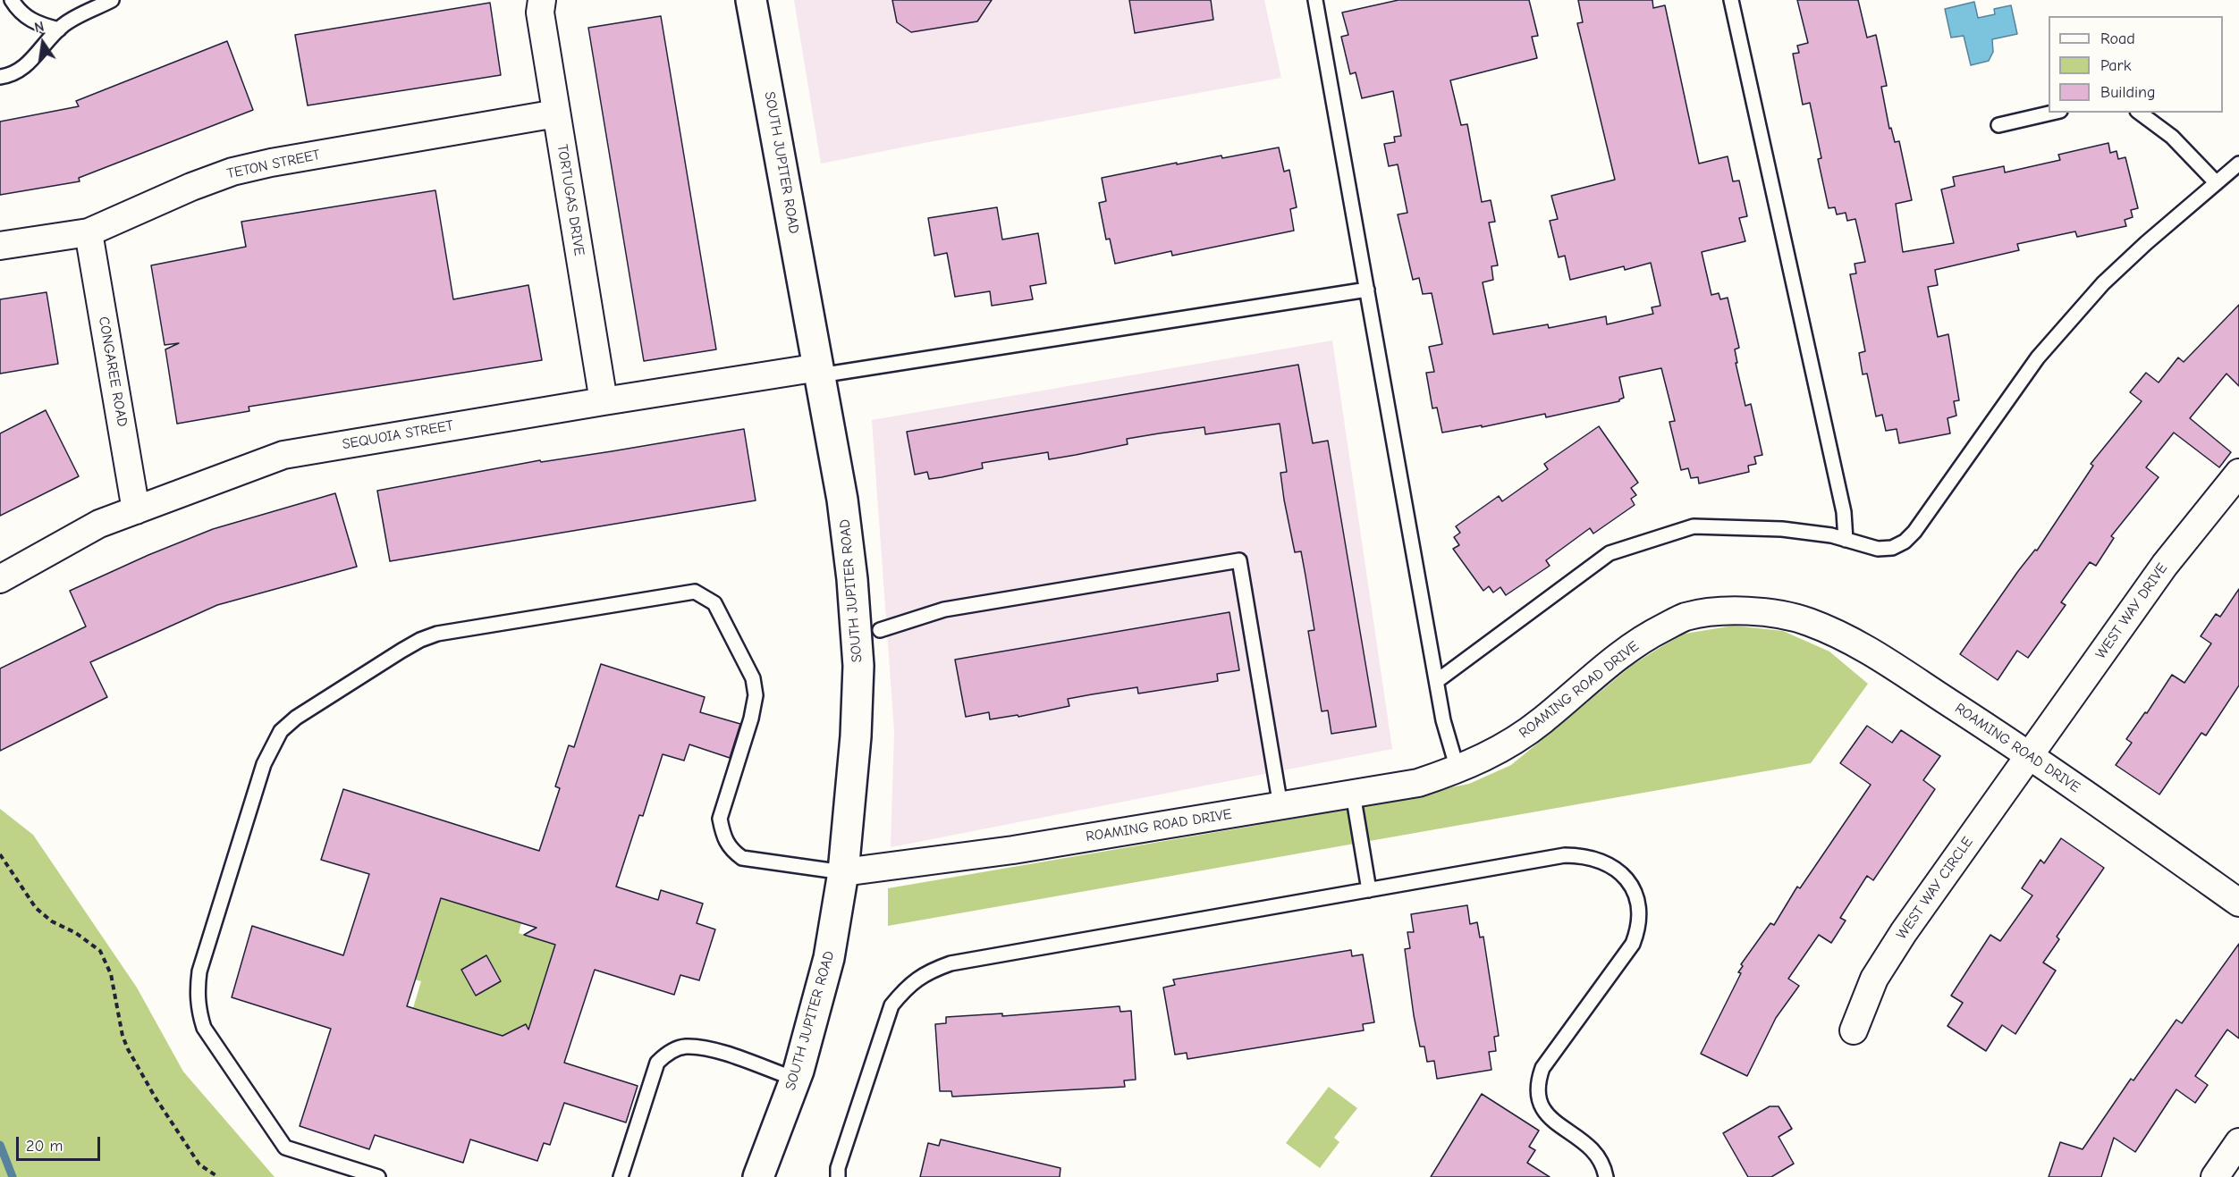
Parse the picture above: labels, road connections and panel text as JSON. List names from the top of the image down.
{
  "streets": {
    "street": [
      "SOUTH JUPITER ROAD",
      "TETON STREET",
      "TORTUGAS DRIVE",
      "CONGAREE ROAD",
      "SEQUOIA STREET",
      "WEST WAY DRIVE",
      "ROAMING ROAD DRIVE",
      "WEST WAY CIRCLE"
    ]
  },
  "crossings": [
    ["SOUTH JUPITER ROAD", "SEQUOIA STREET"],
    ["SOUTH JUPITER ROAD", "ROAMING ROAD DRIVE"],
    ["TETON STREET", "TORTUGAS DRIVE"],
    ["TETON STREET", "CONGAREE ROAD"],
    ["TORTUGAS DRIVE", "SEQUOIA STREET"],
    ["CONGAREE ROAD", "SEQUOIA STREET"],
    ["WEST WAY DRIVE", "ROAMING ROAD DRIVE"],
    ["WEST WAY DRIVE", "WEST WAY CIRCLE"],
    ["ROAMING ROAD DRIVE", "WEST WAY CIRCLE"]
  ],
  "legend": ["Road", "Park", "Building"],
  "scale_bar": "20 m",
  "north": "top"
}
